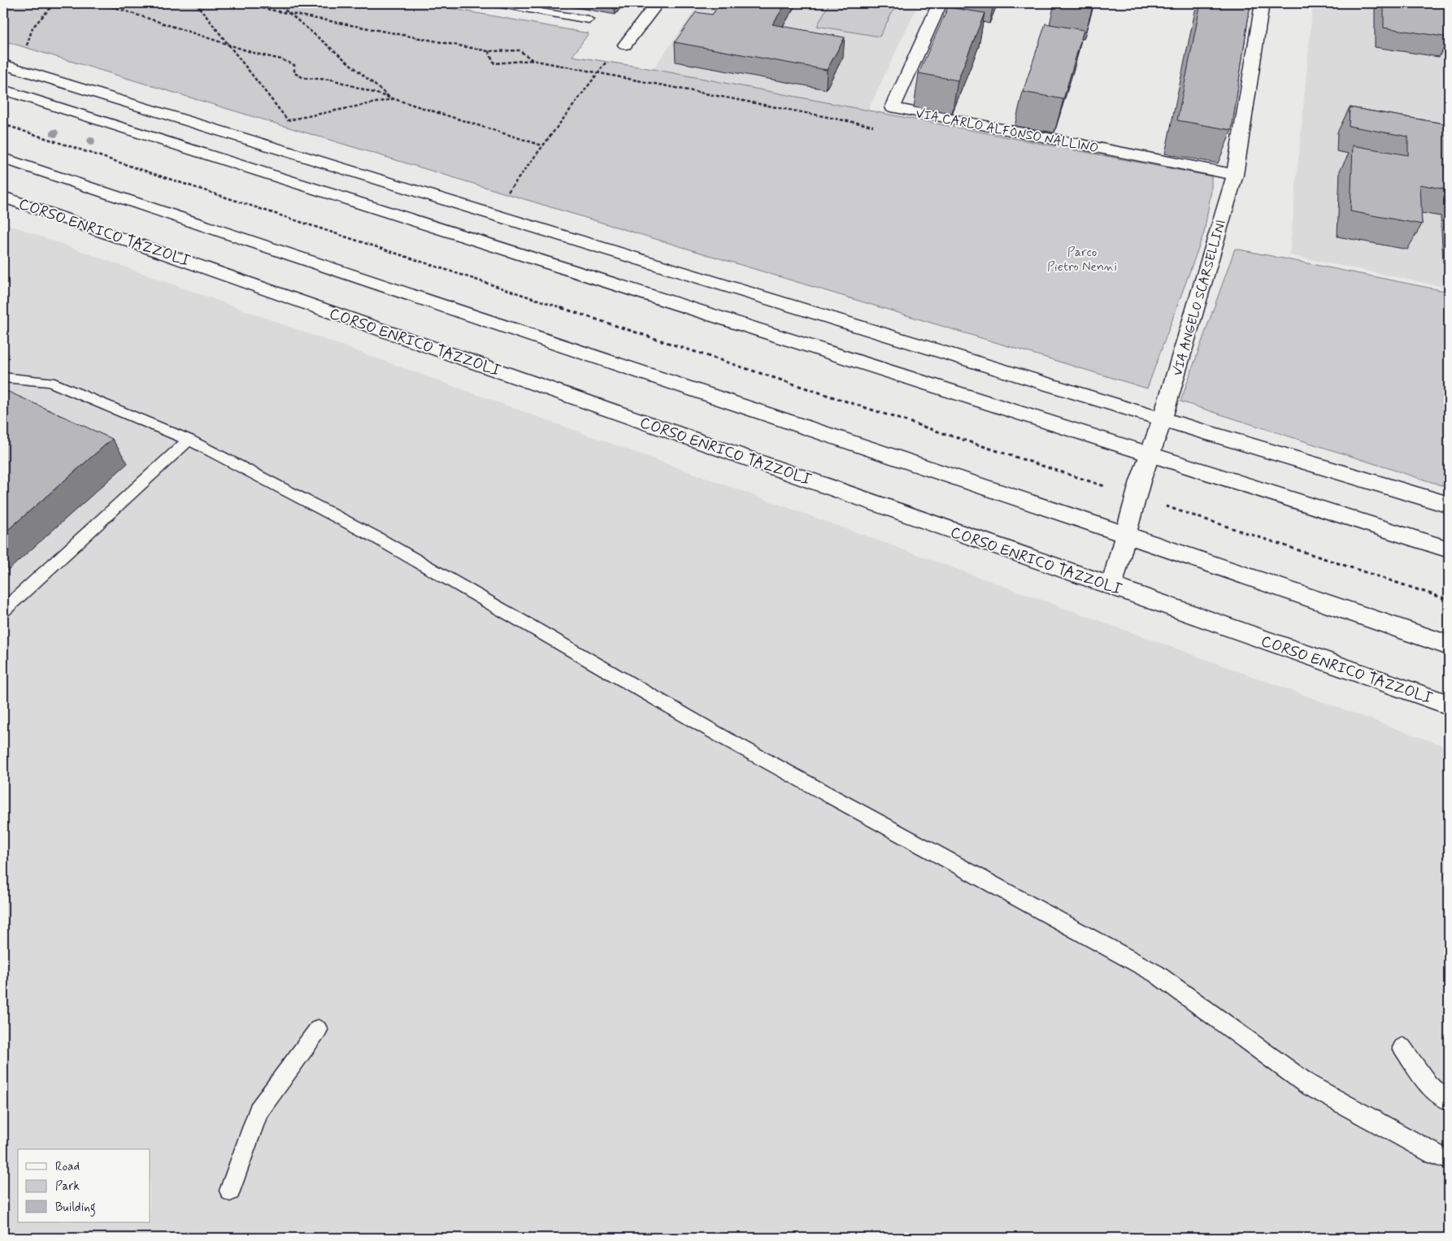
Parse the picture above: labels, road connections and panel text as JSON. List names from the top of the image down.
{
  "streets": {
    "street": ["VIA CARLO ALFONSO NALLINO", "CORSO ENRICO TAZZOLI", "VIA ANGELO SCARSELLINI"]
  },
  "crossings": [
    ["VIA CARLO ALFONSO NALLINO", "VIA ANGELO SCARSELLINI"],
    ["CORSO ENRICO TAZZOLI", "VIA ANGELO SCARSELLINI"]
  ],
  "parks": ["Parco Pietro Nenni"],
  "legend": ["Road", "Park", "Building"]
}
